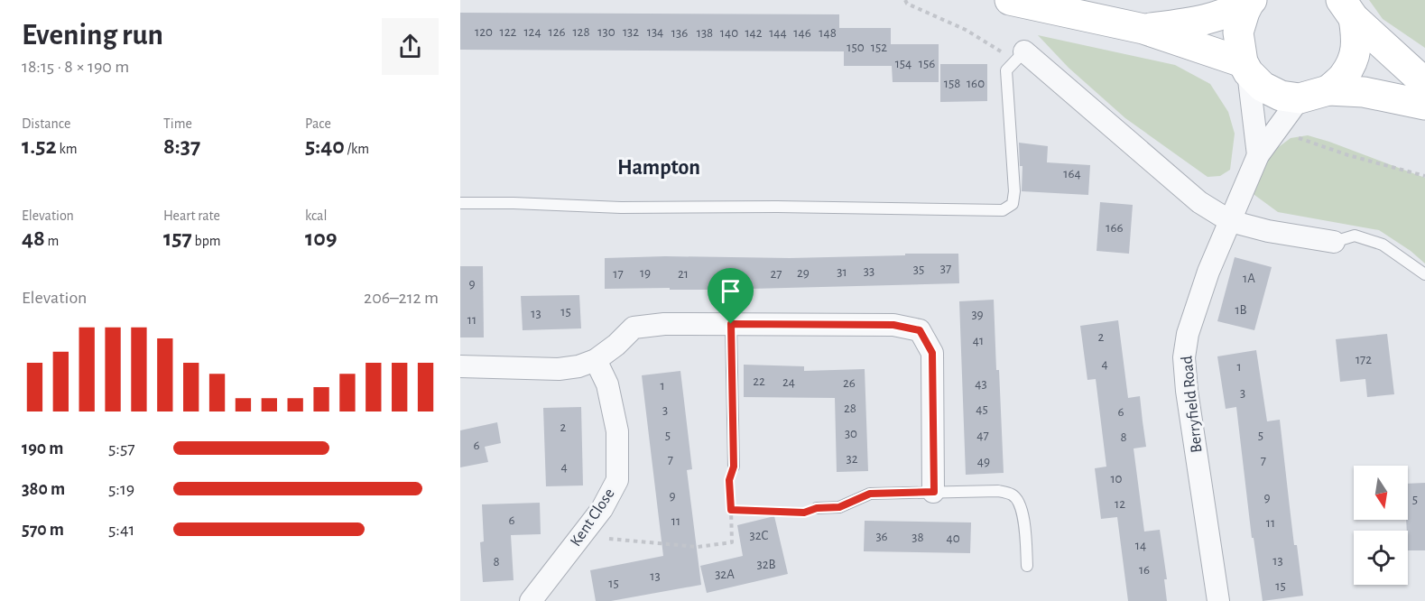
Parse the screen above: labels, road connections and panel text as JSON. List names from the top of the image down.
{
  "streets": {
    "street": ["Berryfield Road", "Kent Close"]
  },
  "districts": ["Hampton"],
  "house_numbers": [
    "120",
    "122",
    "124",
    "126",
    "128",
    "130",
    "132",
    "134",
    "136",
    "138",
    "140",
    "142",
    "144",
    "146",
    "148",
    "150",
    "152",
    "154",
    "156",
    "158",
    "160",
    "164",
    "166",
    "37",
    "35",
    "33",
    "31",
    "19",
    "29",
    "17",
    "21",
    "27",
    "1A",
    "9",
    "1B",
    "15",
    "13",
    "39",
    "11",
    "2",
    "41",
    "172",
    "4",
    "1",
    "22",
    "24",
    "26",
    "43",
    "1",
    "3",
    "28",
    "45",
    "3",
    "6",
    "2",
    "30",
    "5",
    "47",
    "5",
    "8",
    "6",
    "32",
    "7",
    "7",
    "49",
    "4",
    "10",
    "9",
    "9",
    "5",
    "12",
    "6",
    "11",
    "11",
    "32C",
    "36",
    "38",
    "40",
    "14",
    "13",
    "8",
    "32B",
    "16",
    "32A",
    "13",
    "15",
    "15"
  ],
  "north": "bottom",
  "page": {
    "heading": ["Evening run", "18:15 · 8 × 190 m"],
    "stats": [
      ["Distance", "1.52 km"],
      ["Time", "8:37"],
      ["Pace", "5:40 /km"],
      ["Elevation", "48 m"],
      ["Heart rate", "157 bpm"],
      ["kcal", "109"]
    ],
    "chart": ["Elevation", "206–212 m"],
    "list": [
      {
        "name": "190 m",
        "note": "5:57"
      },
      {
        "name": "380 m",
        "note": "5:19"
      },
      {
        "name": "570 m",
        "note": "5:41"
      }
    ]
  }
}
